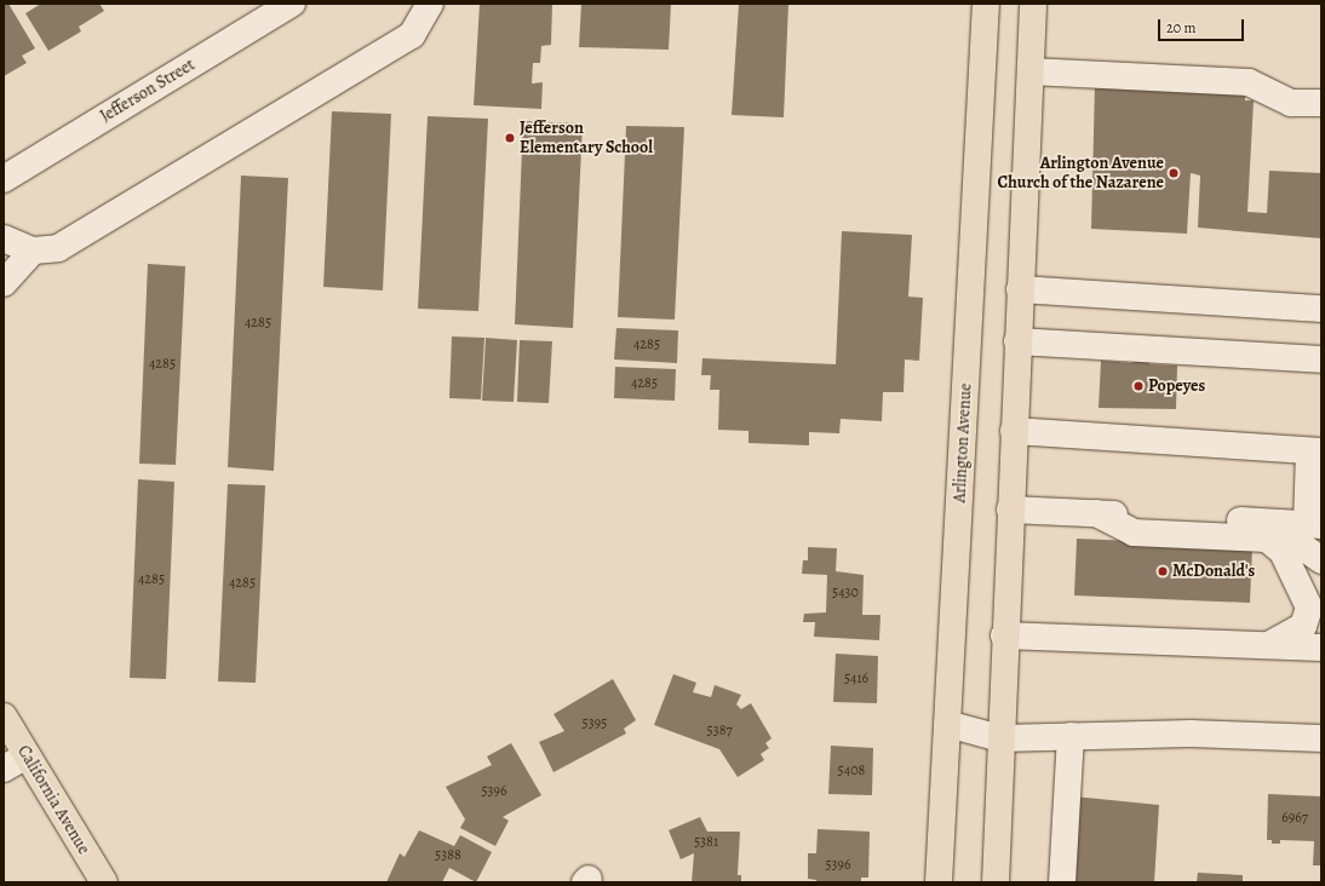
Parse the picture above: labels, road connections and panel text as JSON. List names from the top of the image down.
{
  "streets": {
    "main road": ["Arlington Avenue", "California Avenue"],
    "street": ["Jefferson Street"]
  },
  "places": [
    "Jefferson Elementary School",
    "Arlington Avenue Church of the Nazarene",
    "Popeyes",
    "McDonald's"
  ],
  "house_numbers": [
    "4285",
    "4285",
    "4285",
    "4285",
    "4285",
    "4285",
    "5430",
    "5416",
    "5395",
    "5387",
    "5408",
    "5396",
    "6967",
    "5381",
    "5388",
    "5396"
  ],
  "scale_bar": "20 m"
}
